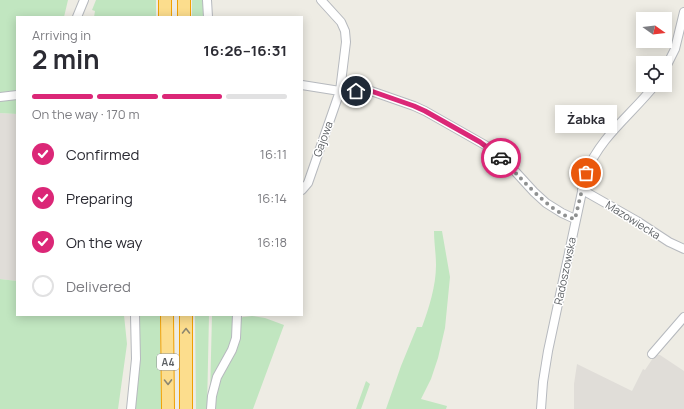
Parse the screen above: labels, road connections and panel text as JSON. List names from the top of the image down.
{
  "streets": {
    "highway": ["A4"],
    "street": ["Gajowa", "Mazowiecka", "Radoszowska"]
  },
  "crossings": [
    ["Mazowiecka", "Radoszowska"]
  ],
  "places": ["Żabka"],
  "north": "right",
  "page": {
    "heading": ["2 min", "Arriving in", "16:26–16:31"],
    "bar": "On the way · 170 m",
    "bubble": "Żabka",
    "list": [
      ["Confirmed", "16:11"],
      ["Preparing", "16:14"],
      ["On the way", "16:18"],
      "Delivered"
    ]
  }
}
